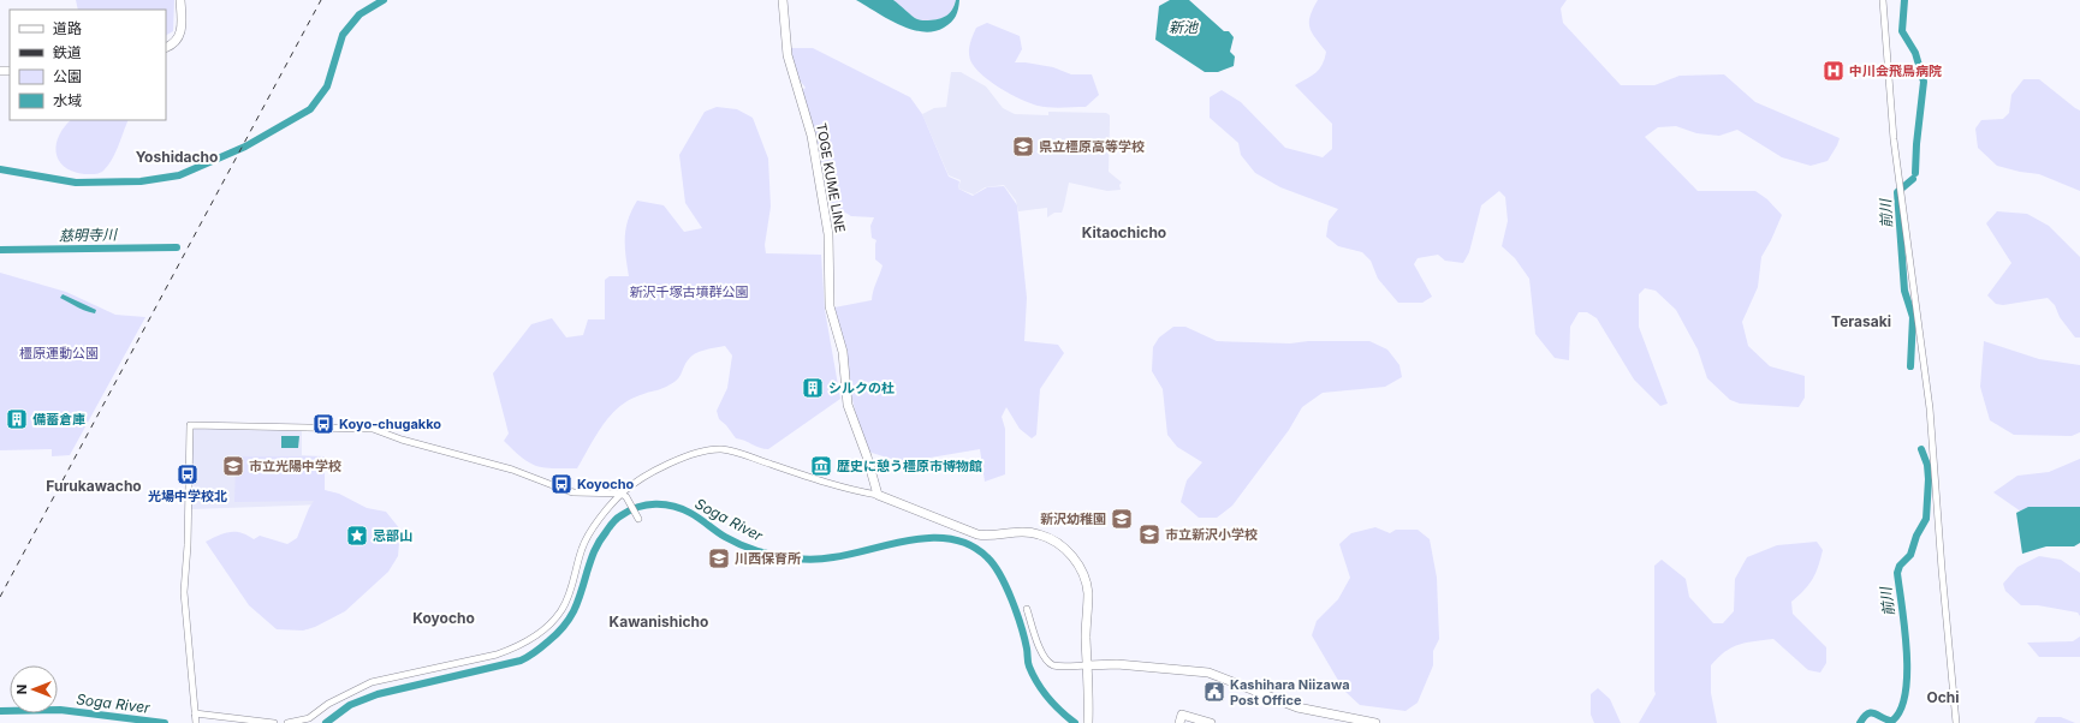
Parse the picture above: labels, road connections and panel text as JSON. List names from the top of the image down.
{
  "streets": {
    "main road": ["TOGE KUME LINE"]
  },
  "districts": [
    "Yoshidacho",
    "Kitaochicho",
    "Terasaki",
    "Furukawacho",
    "Koyocho",
    "Kawanishicho",
    "Ochi"
  ],
  "water": [
    "新池",
    "前川",
    "慈明寺川",
    "Soga River"
  ],
  "parks": ["新沢千塚古墳群公園", "橿原運動公園"],
  "places": {
    "hospital": ["中川会飛鳥病院"],
    "school or university": [
      "県立橿原高等学校",
      "市立光陽中学校",
      "新沢幼稚園",
      "市立新沢小学校",
      "川西保育所"
    ],
    "building": ["シルクの杜", "備蓄倉庫"],
    "bus stop": ["Koyo-chugakko", "光場中学校北", "Koyocho"],
    "museum": ["歴史に憩う橿原市博物館"],
    "place": ["忌部山"],
    "public building": ["Kashihara Niizawa Post Office"]
  },
  "legend": [
    "道路",
    "鉄道",
    "公園",
    "水域"
  ],
  "north": "left"
}
